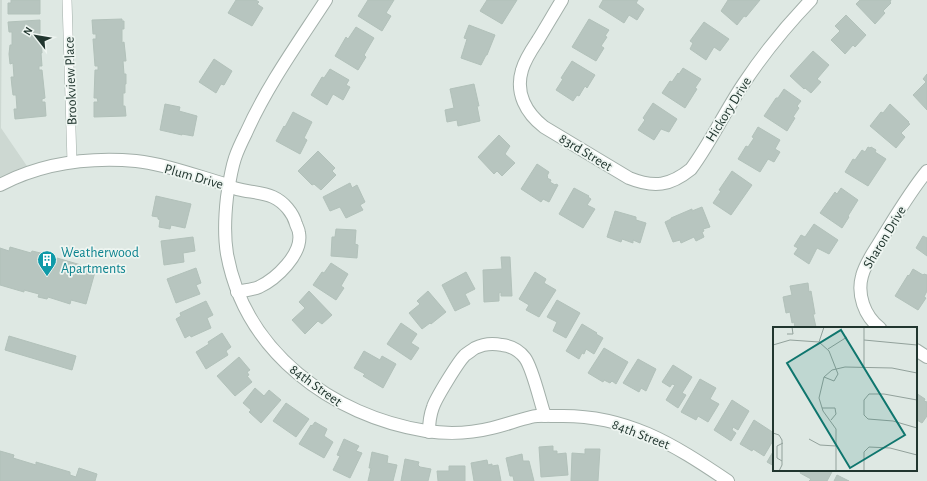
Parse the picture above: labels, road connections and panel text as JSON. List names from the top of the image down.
{
  "streets": {
    "street": [
      "Hickory Drive",
      "83rd Street",
      "Plum Drive",
      "Sharon Drive",
      "84th Street"
    ],
    "lane": ["Brookview Place"]
  },
  "crossings": [
    ["Brookview Place", "Plum Drive"],
    ["Hickory Drive", "83rd Street"],
    ["Plum Drive", "84th Street"]
  ],
  "places": {
    "building": ["Weatherwood Apartments"]
  },
  "north": "top left"
}
